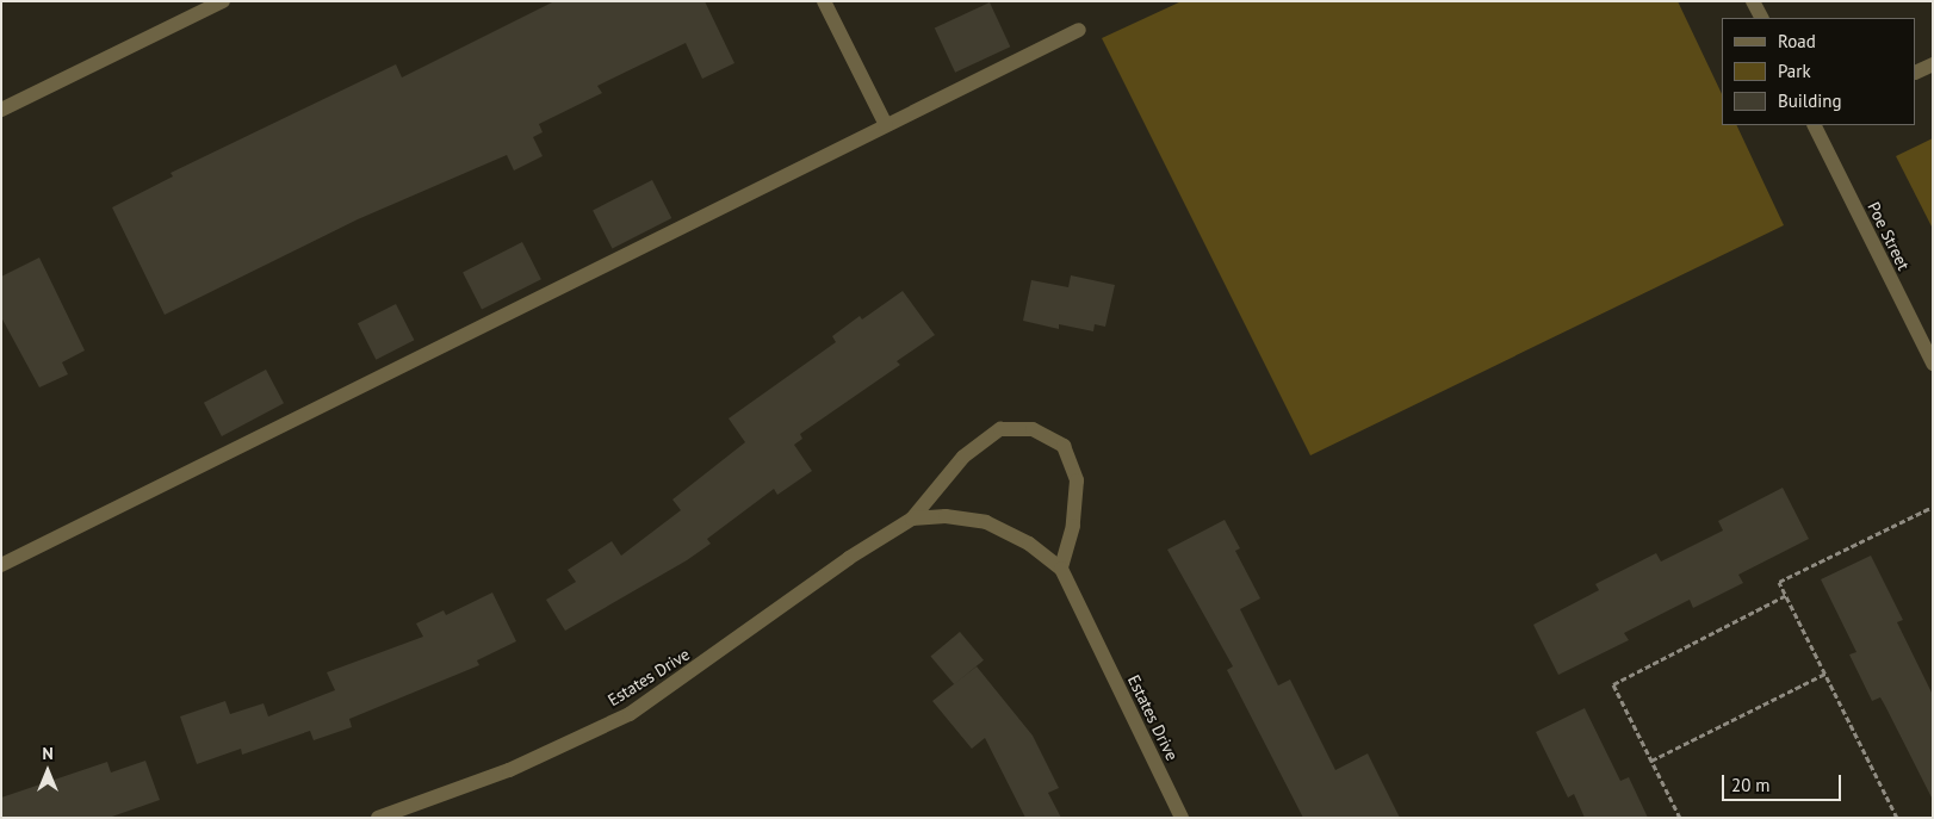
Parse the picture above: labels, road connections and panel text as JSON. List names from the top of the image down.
{
  "streets": {
    "street": ["Poe Street", "Estates Drive"]
  },
  "legend": ["Road", "Park", "Building"],
  "scale_bar": "20 m",
  "north": "top"
}
